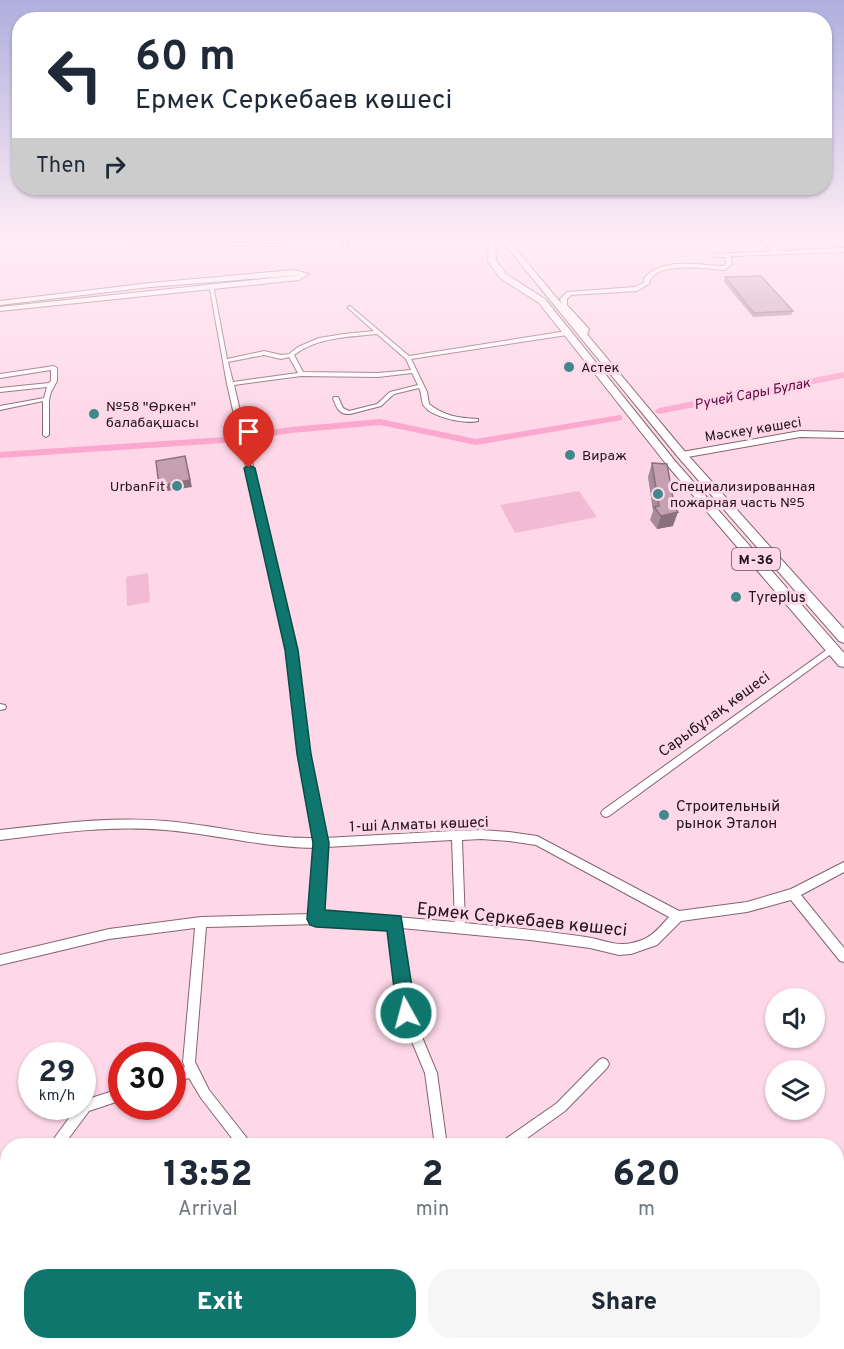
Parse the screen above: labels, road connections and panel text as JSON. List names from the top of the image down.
{
  "streets": {
    "main road": ["Мәскеу көшесі", "M-36"],
    "street": ["Сарыбұлақ көшесі", "1-ші Алматы көшесі", "Ермек Серкебаев көшесі"]
  },
  "crossings": [
    ["Мәскеу көшесі", "M-36"],
    ["M-36", "Сарыбұлақ көшесі"],
    ["1-ші Алматы көшесі", "Ермек Серкебаев көшесі"]
  ],
  "water": ["Ручей Сары Булак"],
  "places": [
    "Астек",
    "№58 \"Өркен\" балабақшасы",
    "Вираж",
    "UrbanFit",
    "Специализированная пожарная часть №5",
    "Tyreplus",
    "Строительный рынок Эталон"
  ],
  "page": {
    "turn": ["60 m", "Ермек Серкебаев көшесі"],
    "then": "Then",
    "speed": "29 km/h",
    "limit": "30",
    "eta": [
      "13:52",
      "Arrival",
      "2",
      "min",
      "620",
      "m"
    ],
    "buttons": ["Exit", "Share"]
  }
}
